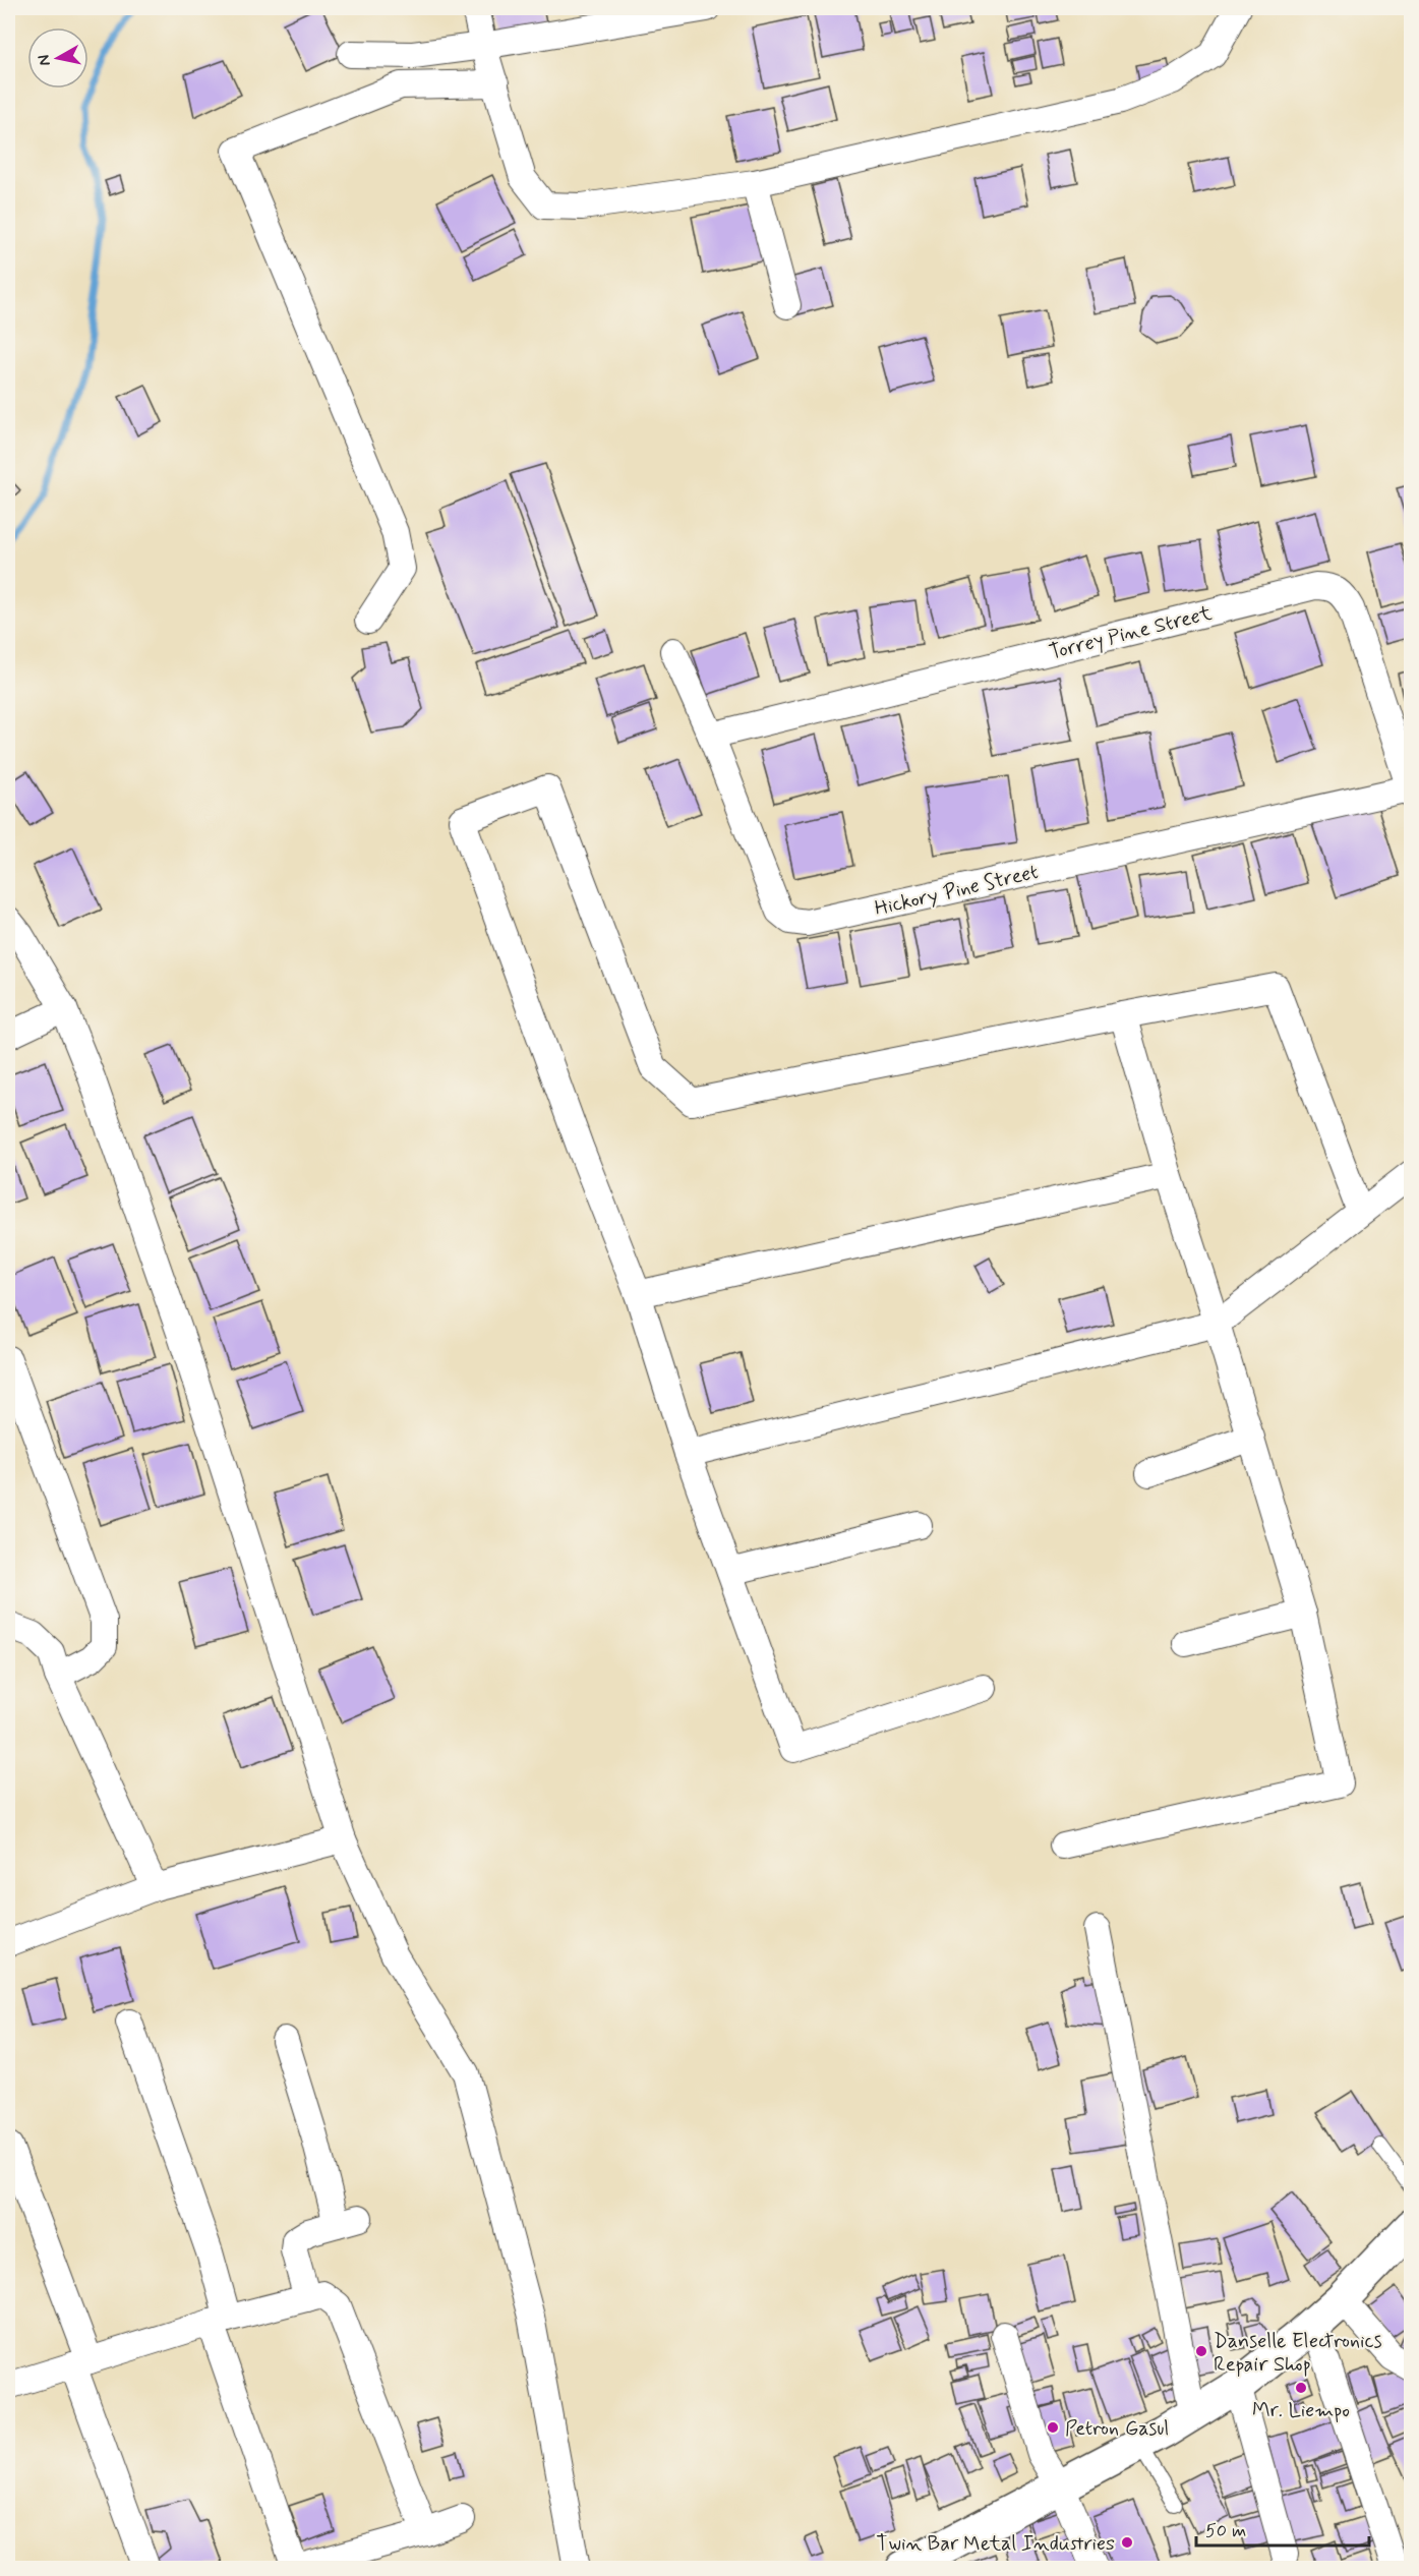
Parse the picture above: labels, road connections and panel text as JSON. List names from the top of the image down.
{
  "streets": {
    "street": ["Torrey Pine Street", "Hickory Pine Street"]
  },
  "crossings": [
    ["Torrey Pine Street", "Hickory Pine Street"]
  ],
  "places": [
    "Danselle Electronics Repair Shop",
    "Mr. Liempo",
    "Petron Gasul",
    "Twin Bar Metal Industries"
  ],
  "scale_bar": "50 m",
  "north": "left"
}
